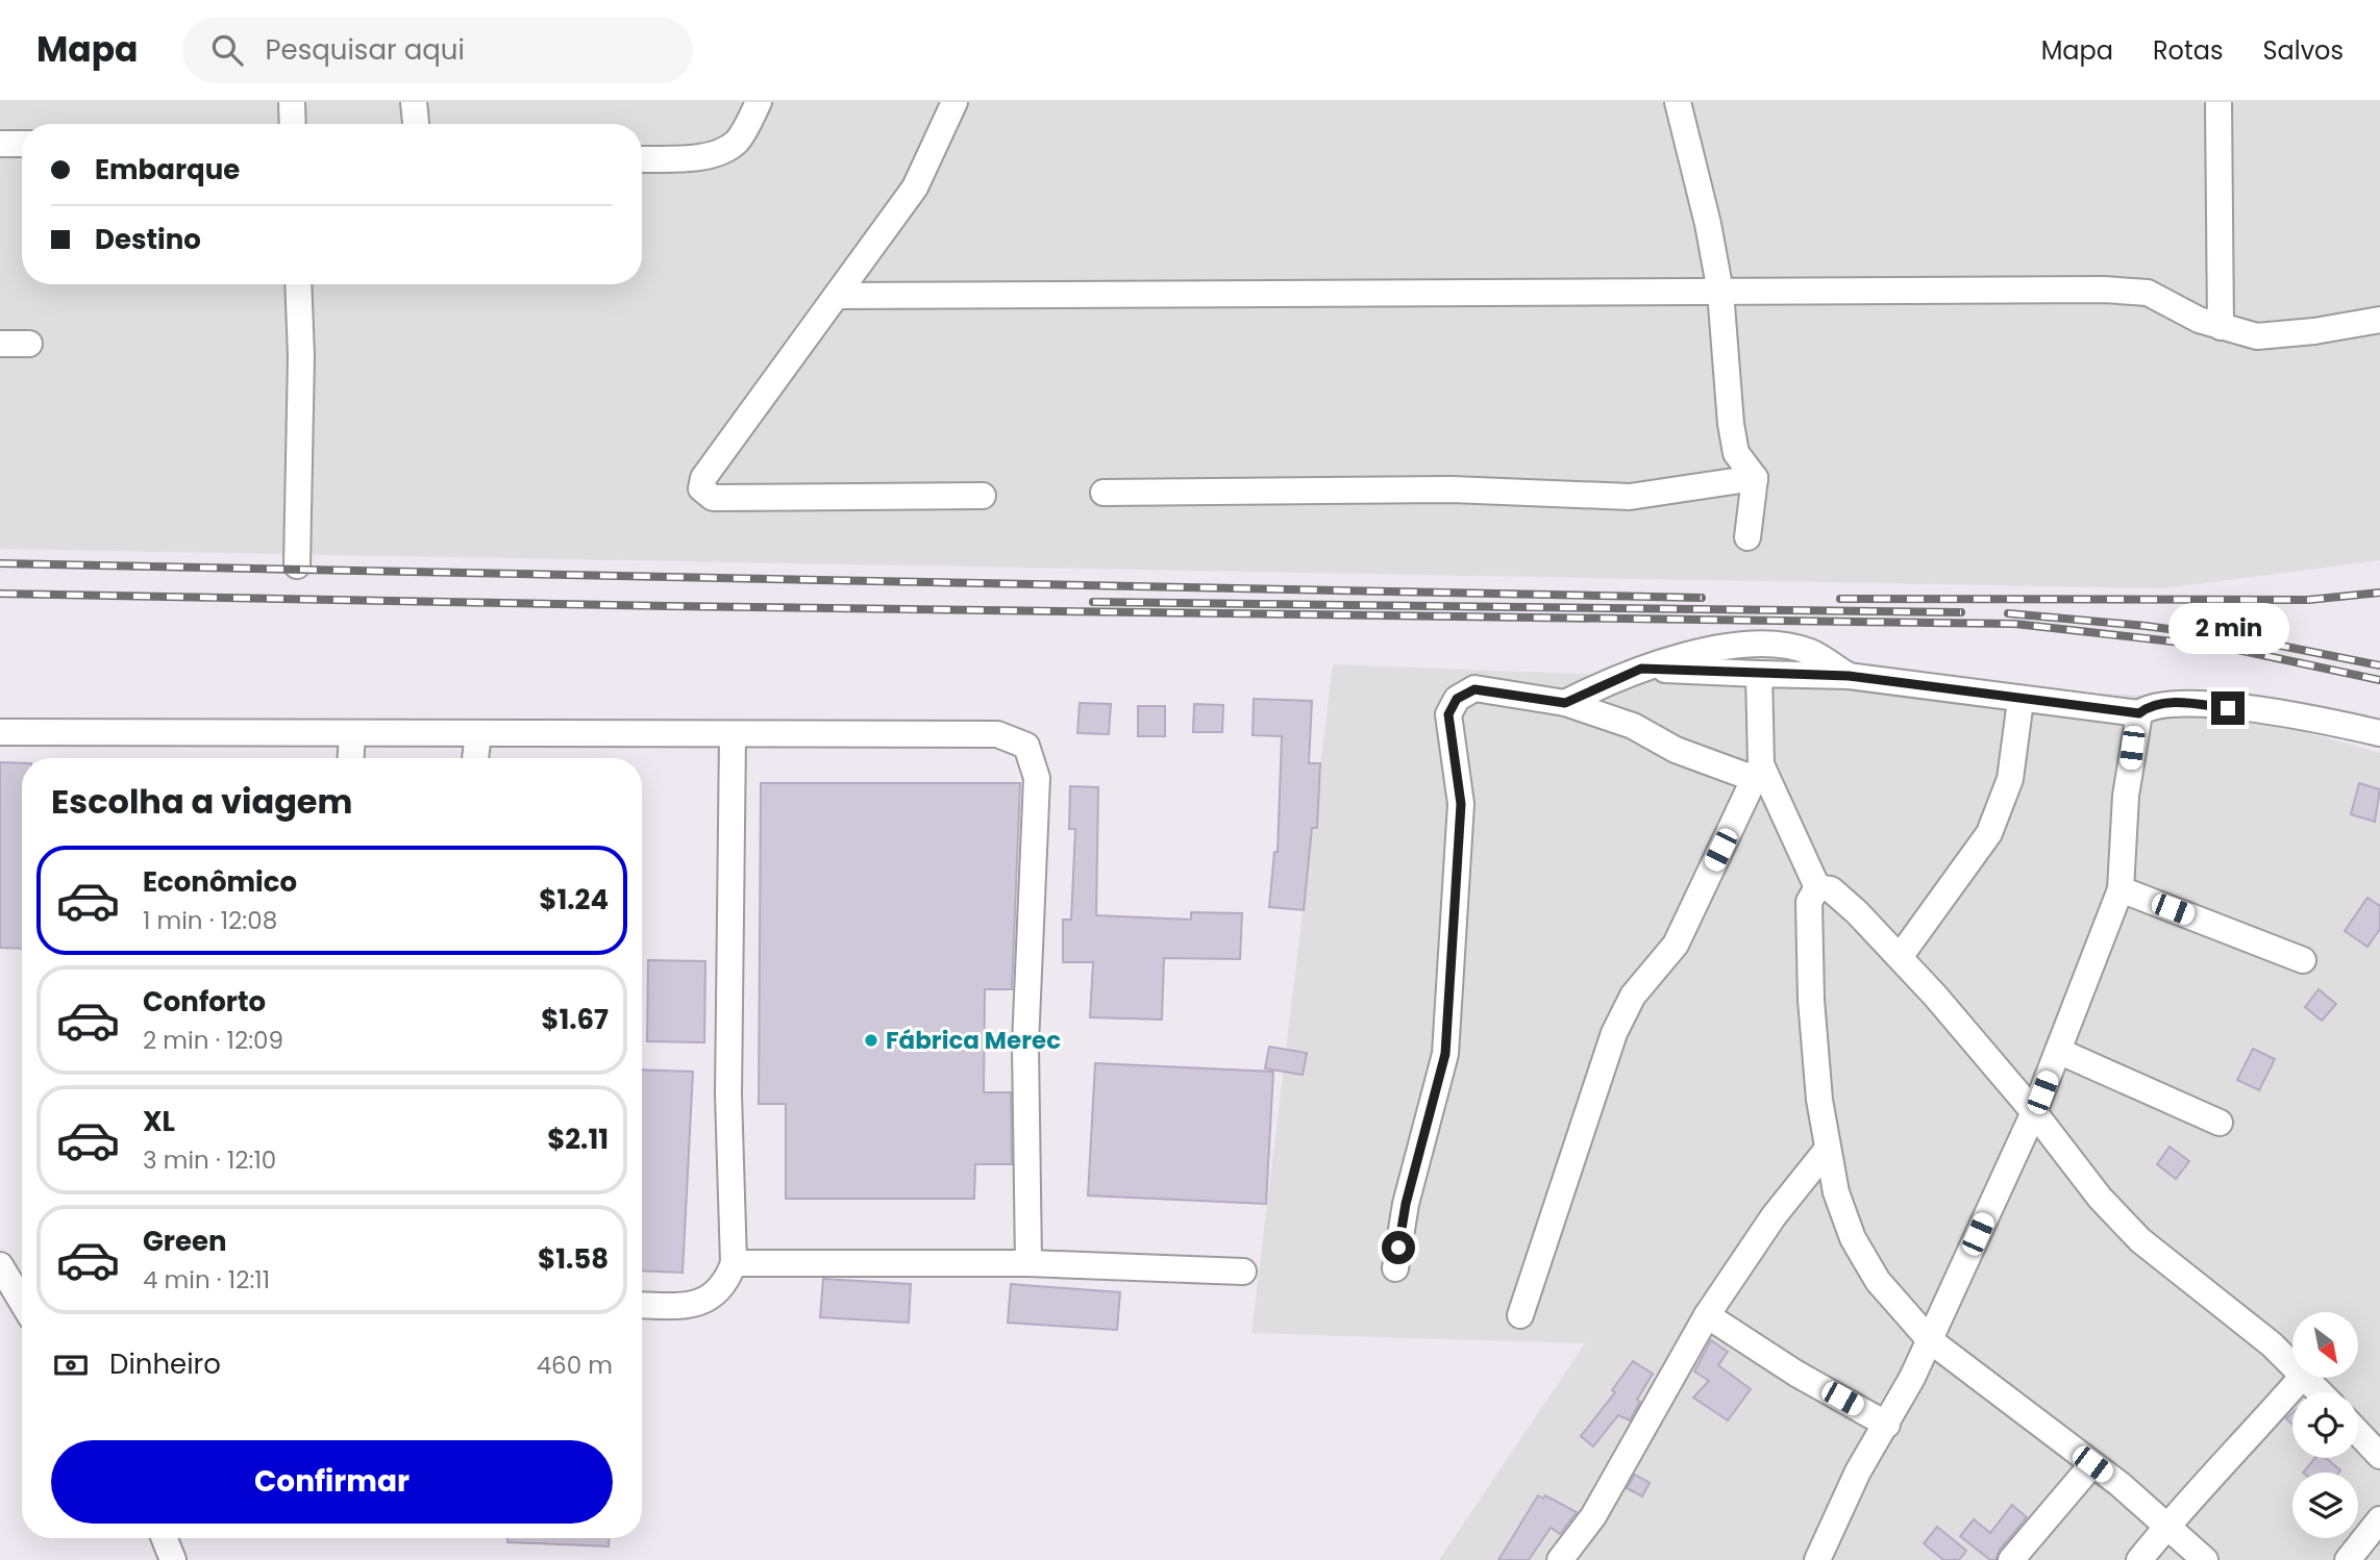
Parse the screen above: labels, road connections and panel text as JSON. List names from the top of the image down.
{
  "places": ["Fábrica Merec"],
  "north": "bottom right",
  "page": {
    "header": "Mapa",
    "search": "Pesquisar aqui",
    "nav": ["Mapa", "Rotas", "Salvos"],
    "banner": ["Embarque", "Destino"],
    "bubble": "2 min",
    "heading": "Escolha a viagem",
    "list": [
      {
        "name": "Econômico",
        "note": "1 min · 12:08",
        "value": "$1.24"
      },
      {
        "name": "Conforto",
        "note": "2 min · 12:09",
        "value": "$1.67"
      },
      {
        "name": "XL",
        "note": "3 min · 12:10",
        "value": "$2.11"
      },
      {
        "name": "Green",
        "note": "4 min · 12:11",
        "value": "$1.58"
      }
    ],
    "pay": ["Dinheiro", "460 m"],
    "buttons": "Confirmar"
  }
}
